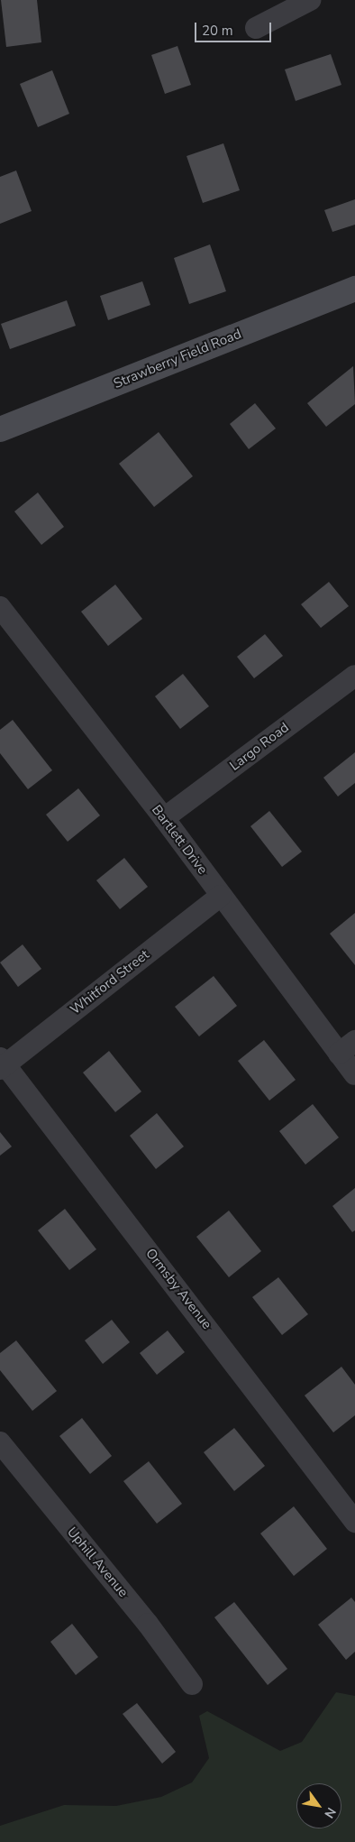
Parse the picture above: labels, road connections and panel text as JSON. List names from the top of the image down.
{
  "streets": {
    "street": [
      "Strawberry Field Road",
      "Largo Road",
      "Bartlett Drive",
      "Whitford Street",
      "Ormsby Avenue",
      "Uphill Avenue"
    ]
  },
  "crossings": [
    ["Largo Road", "Bartlett Drive"],
    ["Bartlett Drive", "Whitford Street"],
    ["Whitford Street", "Ormsby Avenue"]
  ],
  "scale_bar": "20 m",
  "north": "bottom right"
}
